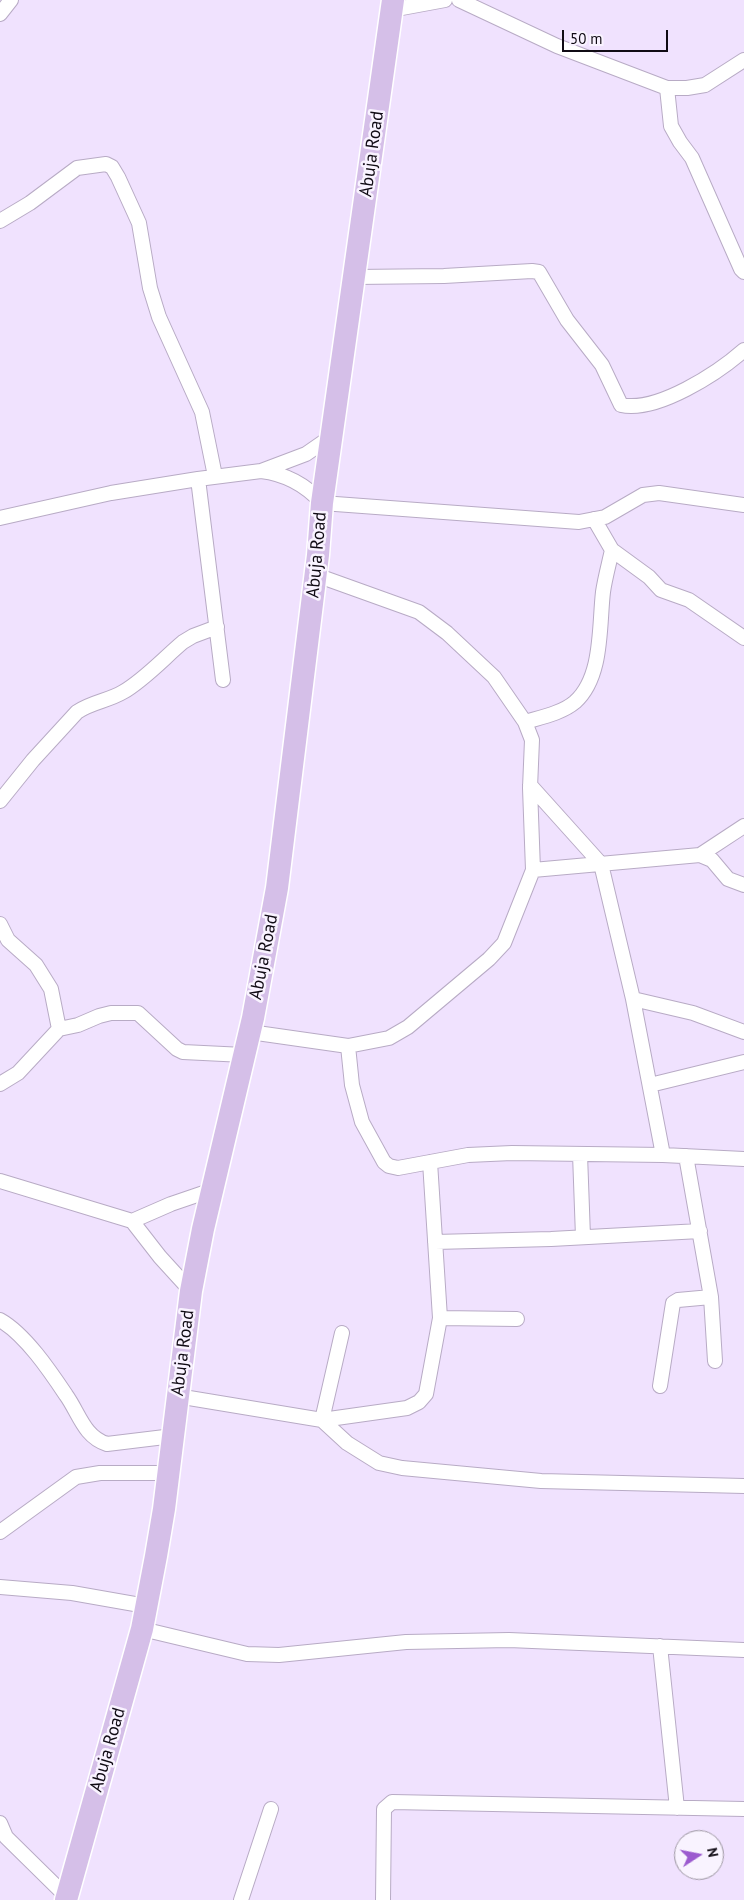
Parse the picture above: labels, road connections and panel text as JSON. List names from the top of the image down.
{
  "streets": {
    "main road": ["Abuja Road"]
  },
  "scale_bar": "50 m",
  "north": "right"
}
